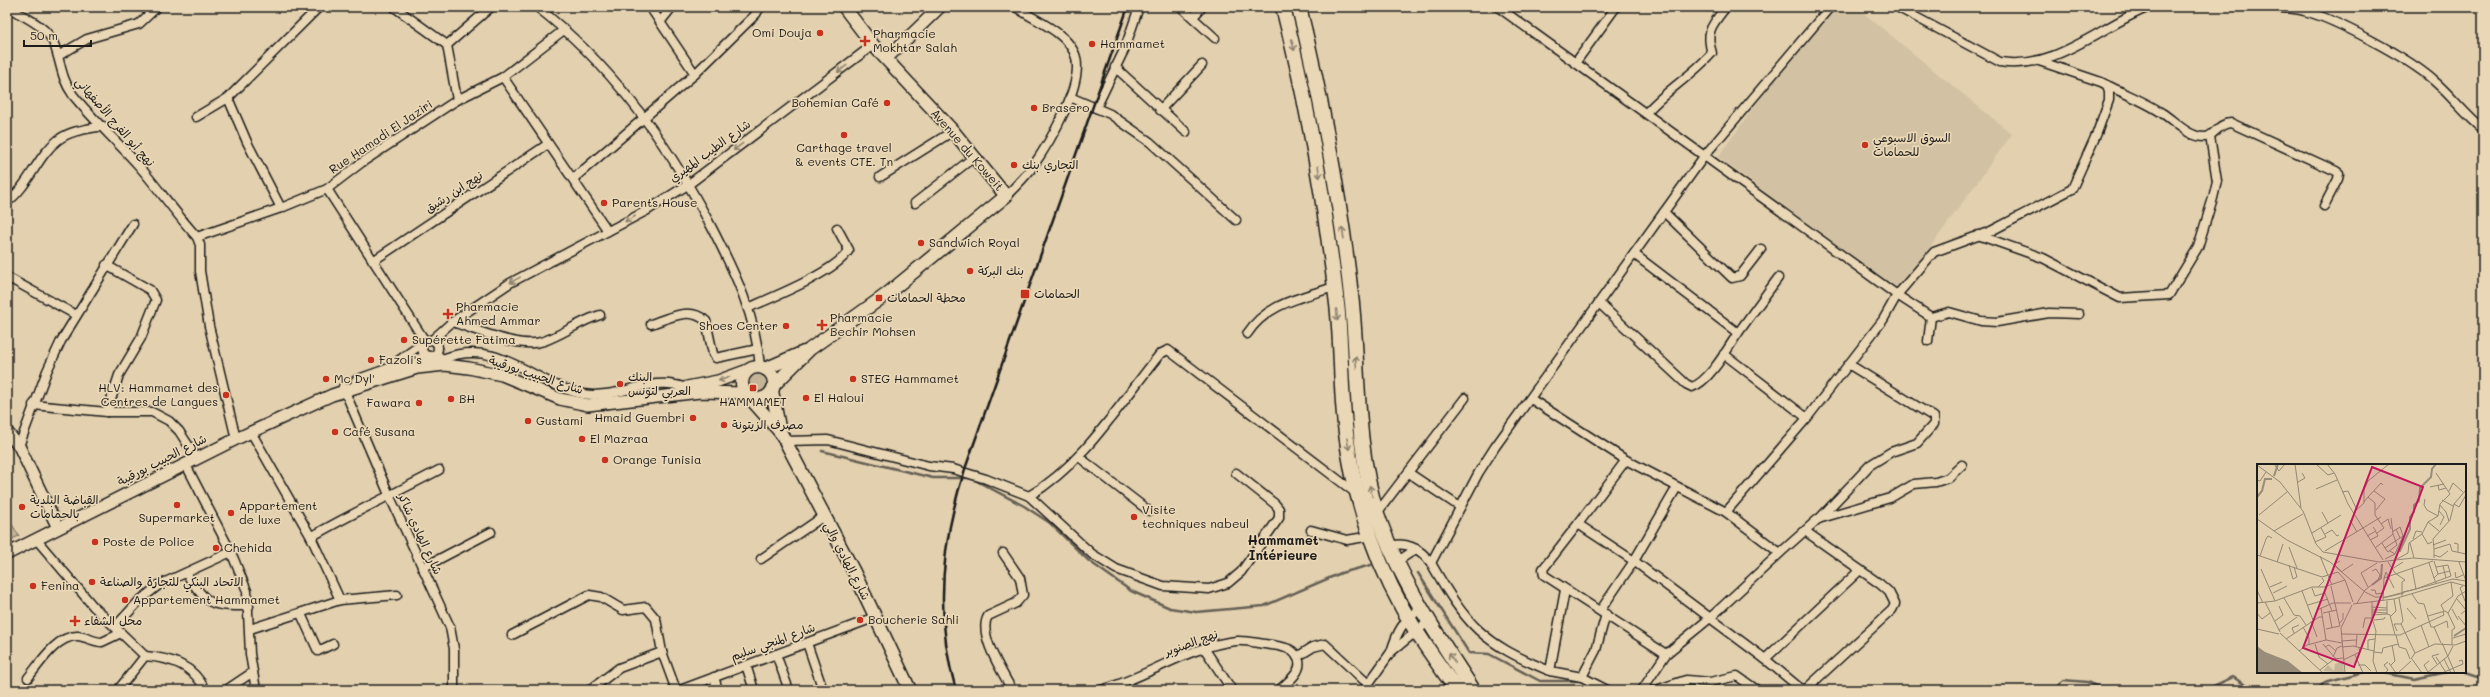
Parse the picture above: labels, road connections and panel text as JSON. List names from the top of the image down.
{
  "streets": {
    "main road": ["Avenue du Koweit", "شارع الهادي والي"],
    "street": [
      "نهج أبو الفرج الأصفهاني",
      "Rue Hamadi El Jaziri",
      "شارع الطيب المهيري",
      "نهج ابن رشيق",
      "شارع الحبيب بورقيبة",
      "شارع الهادي شاكر",
      "شارع المنجي سليم",
      "نهج الصنوبر"
    ]
  },
  "crossings": [
    ["نهج أبو الفرج الأصفهاني", "Rue Hamadi El Jaziri"],
    ["Avenue du Koweit", "شارع الطيب المهيري"],
    ["شارع الطيب المهيري", "شارع الحبيب بورقيبة"],
    ["شارع الحبيب بورقيبة", "شارع الهادي شاكر"],
    ["شارع الهادي والي", "شارع المنجي سليم"]
  ],
  "one_way": ["شارع الطيب المهيري"],
  "districts": ["Hammamet Intérieure"],
  "places": {
    "other": [
      "Omi Douja",
      "Hammamet",
      "Bohemian Café",
      "Brasero",
      "Carthage travel & events CTE. Tn",
      "السوق الاسبوعي للحمامات",
      "التجاري بنك",
      "Parents House",
      "Sandwich Royal",
      "بنك البركة",
      "Shoes Center",
      "Supérette Fatima",
      "Fazoli's",
      "Mc Dyl'",
      "STEG Hammamet",
      "البنك العربي لتونس",
      "HLV: Hammamet des Centres de Langues",
      "El Haloui",
      "BH",
      "Fawara",
      "Hmaid Guembri",
      "Gustami",
      "مصرف الزيتونة",
      "Café Susana",
      "El Mazraa",
      "Orange Tunisia",
      "Supermarket",
      "القباضة البلدية بالحمامات",
      "Appartement de luxe",
      "Visite techniques nabeul",
      "Poste de Police",
      "Chehida",
      "الاتحاد البنكي للتجارة والصناعة",
      "Fenina",
      "Appartement Hammamet",
      "Boucherie Sahli"
    ],
    "health": [
      "Pharmacie Mokhtar Salah",
      "Pharmacie Ahmed Ammar",
      "Pharmacie Bechir Mohsen",
      "محل الشفاء"
    ],
    "transit": ["الحمامات", "محطة الحمامات", "HAMMAMET"]
  },
  "scale_bar": "50 m"
}
